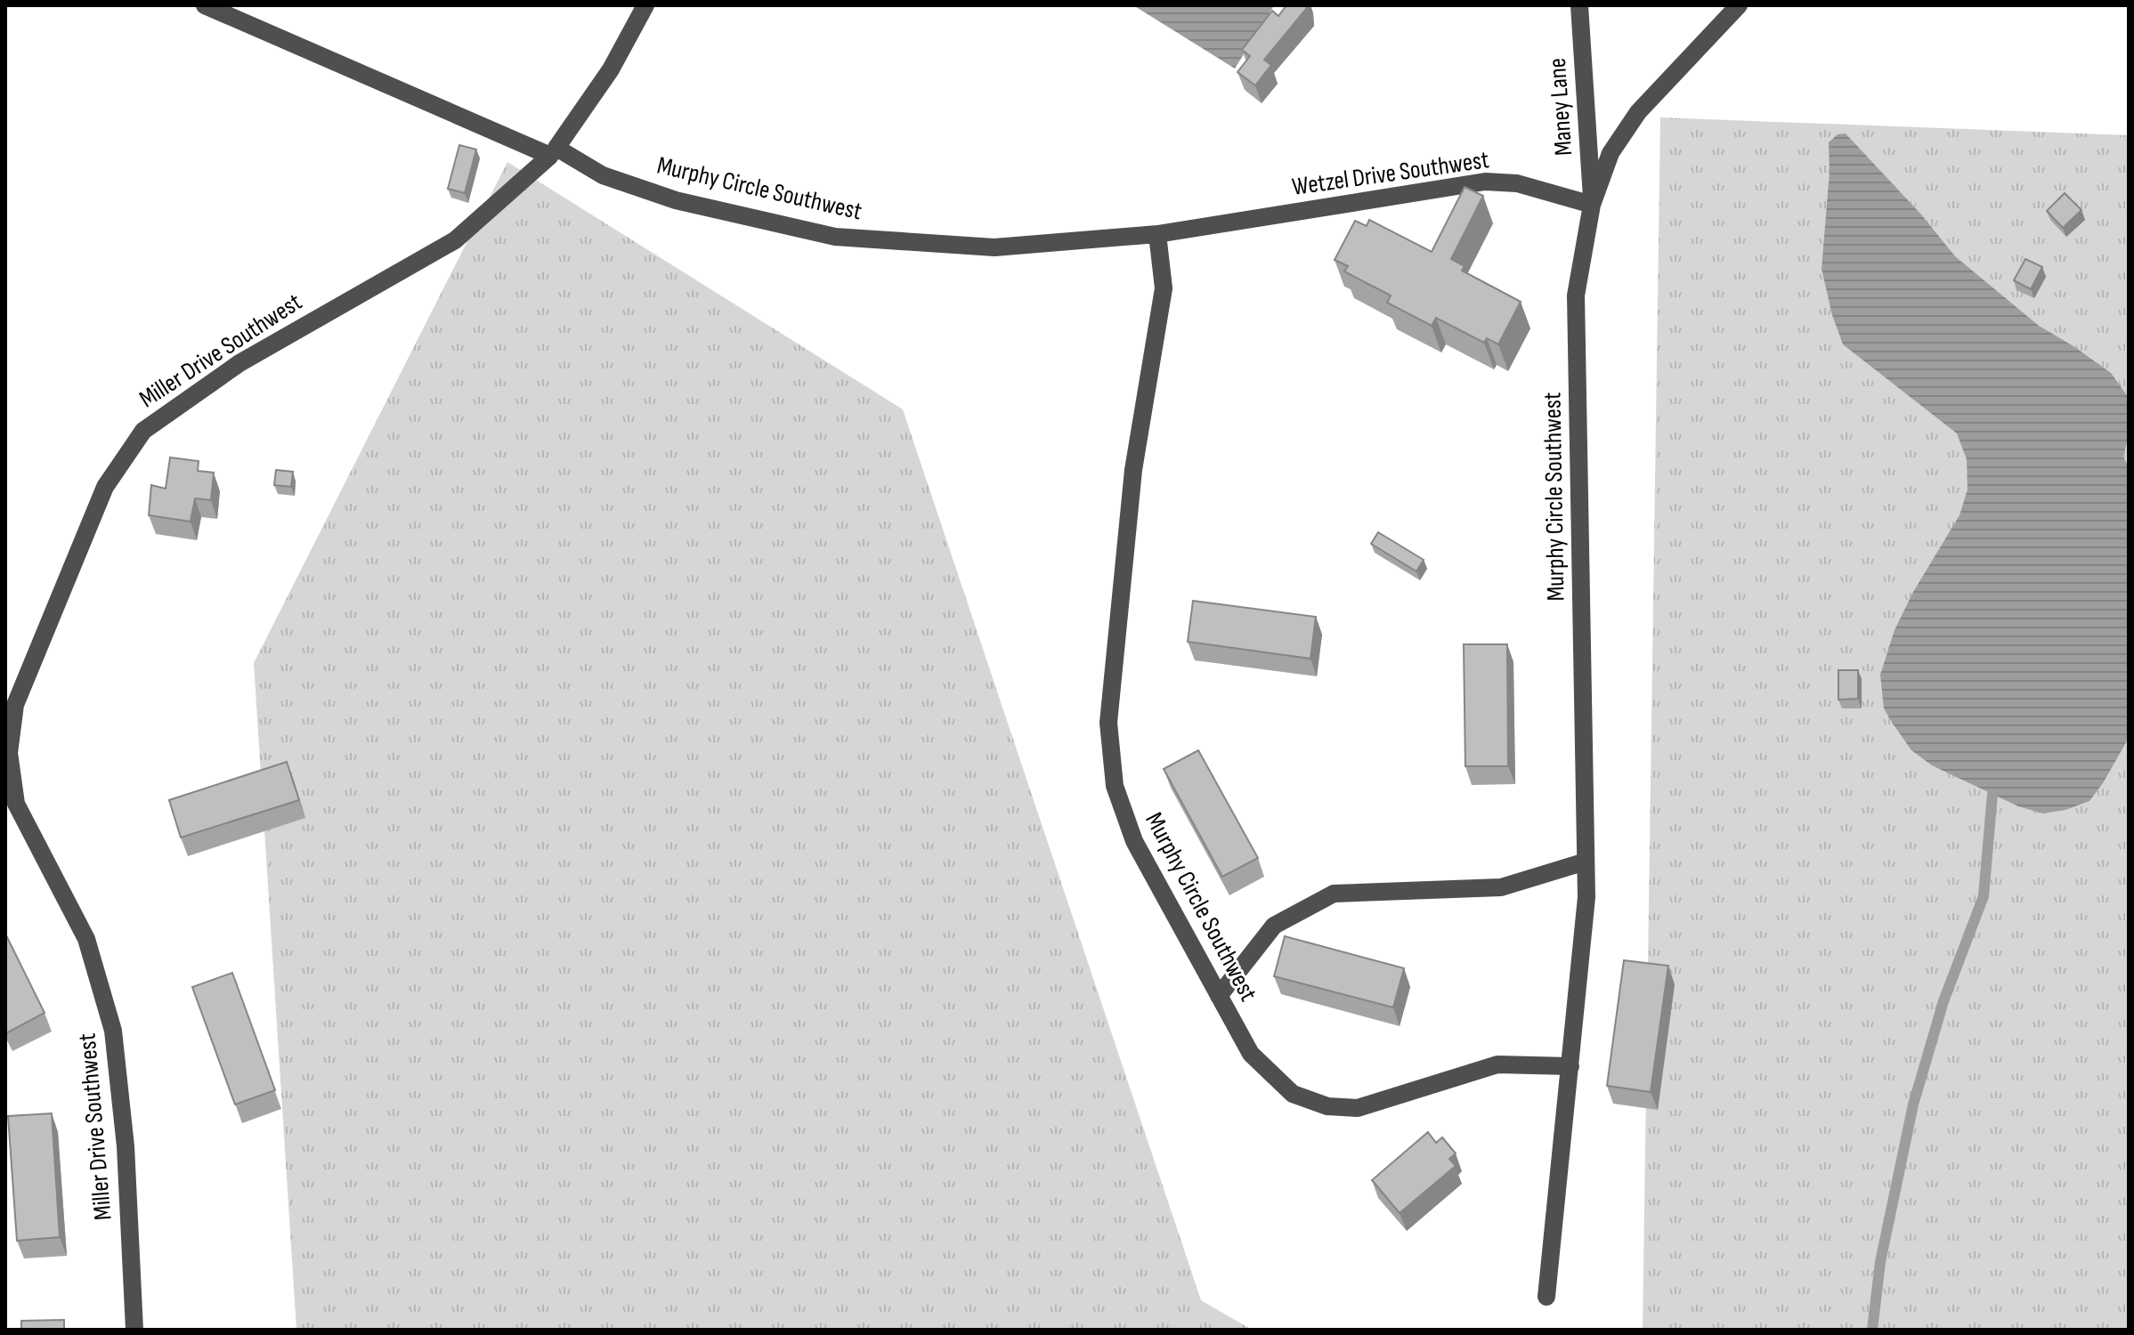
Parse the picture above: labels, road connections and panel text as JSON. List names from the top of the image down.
{
  "streets": {
    "street": [
      "Maney Lane",
      "Wetzel Drive Southwest",
      "Murphy Circle Southwest",
      "Miller Drive Southwest"
    ]
  },
  "crossings": [
    ["Maney Lane", "Wetzel Drive Southwest"],
    ["Maney Lane", "Murphy Circle Southwest"],
    ["Wetzel Drive Southwest", "Murphy Circle Southwest"]
  ]
}
